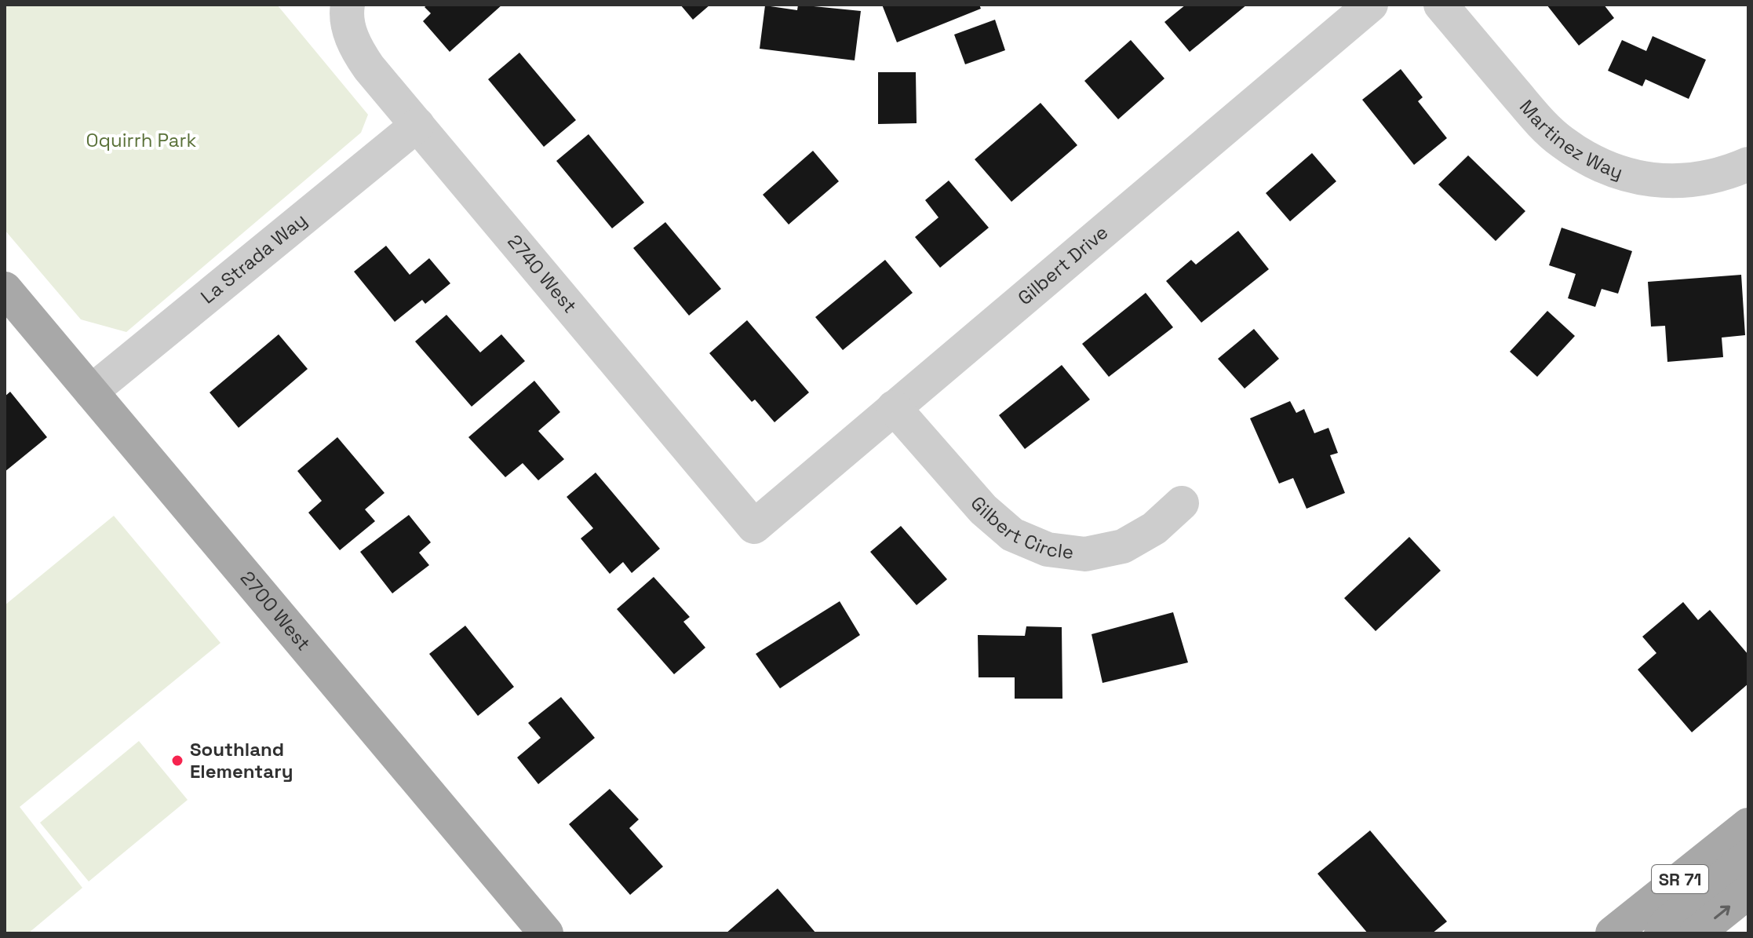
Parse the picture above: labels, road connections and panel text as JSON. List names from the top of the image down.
{
  "streets": {
    "main road": ["2700 West", "SR 71"],
    "street": [
      "Martinez Way",
      "La Strada Way",
      "Gilbert Drive",
      "2740 West",
      "Gilbert Circle"
    ]
  },
  "crossings": [
    ["La Strada Way", "2740 West"],
    ["La Strada Way", "2700 West"],
    ["Gilbert Drive", "2740 West"],
    ["Gilbert Drive", "Gilbert Circle"]
  ],
  "parks": ["Oquirrh Park"],
  "places": ["Southland Elementary"]
}
